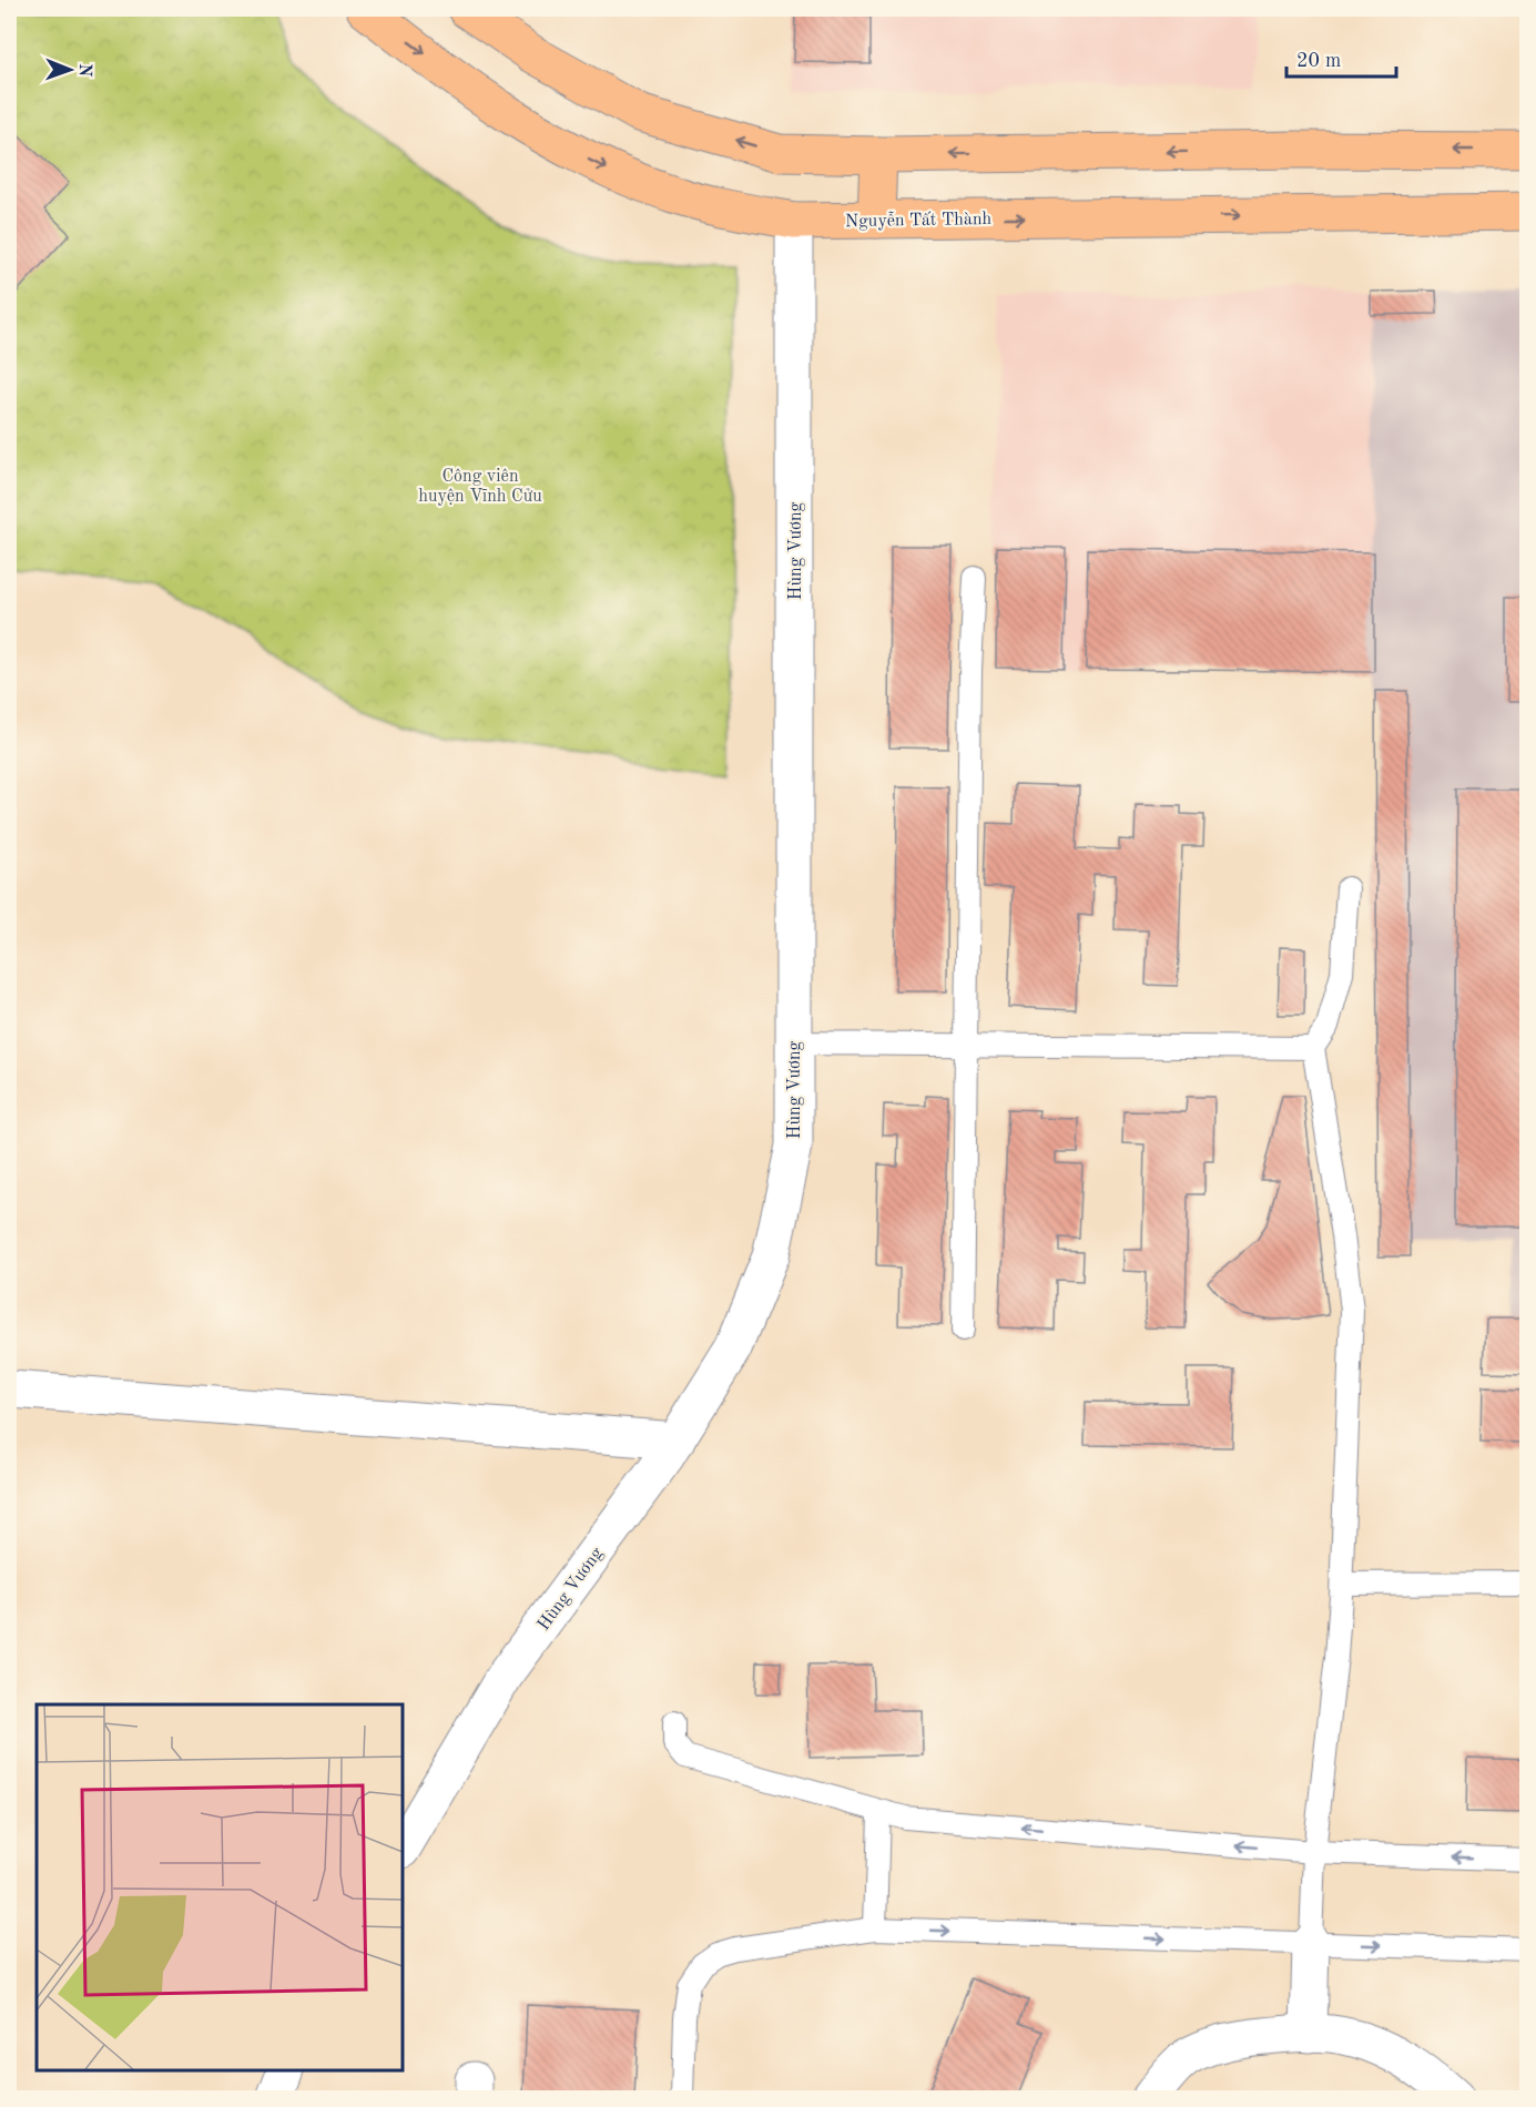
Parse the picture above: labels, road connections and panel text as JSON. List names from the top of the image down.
{
  "streets": {
    "main road": ["Nguyễn Tất Thành"],
    "street": ["Hùng Vương"]
  },
  "crossings": [
    ["Nguyễn Tất Thành", "Hùng Vương"]
  ],
  "parks": ["Công viên huyện Vĩnh Cửu"],
  "scale_bar": "20 m",
  "north": "right"
}
